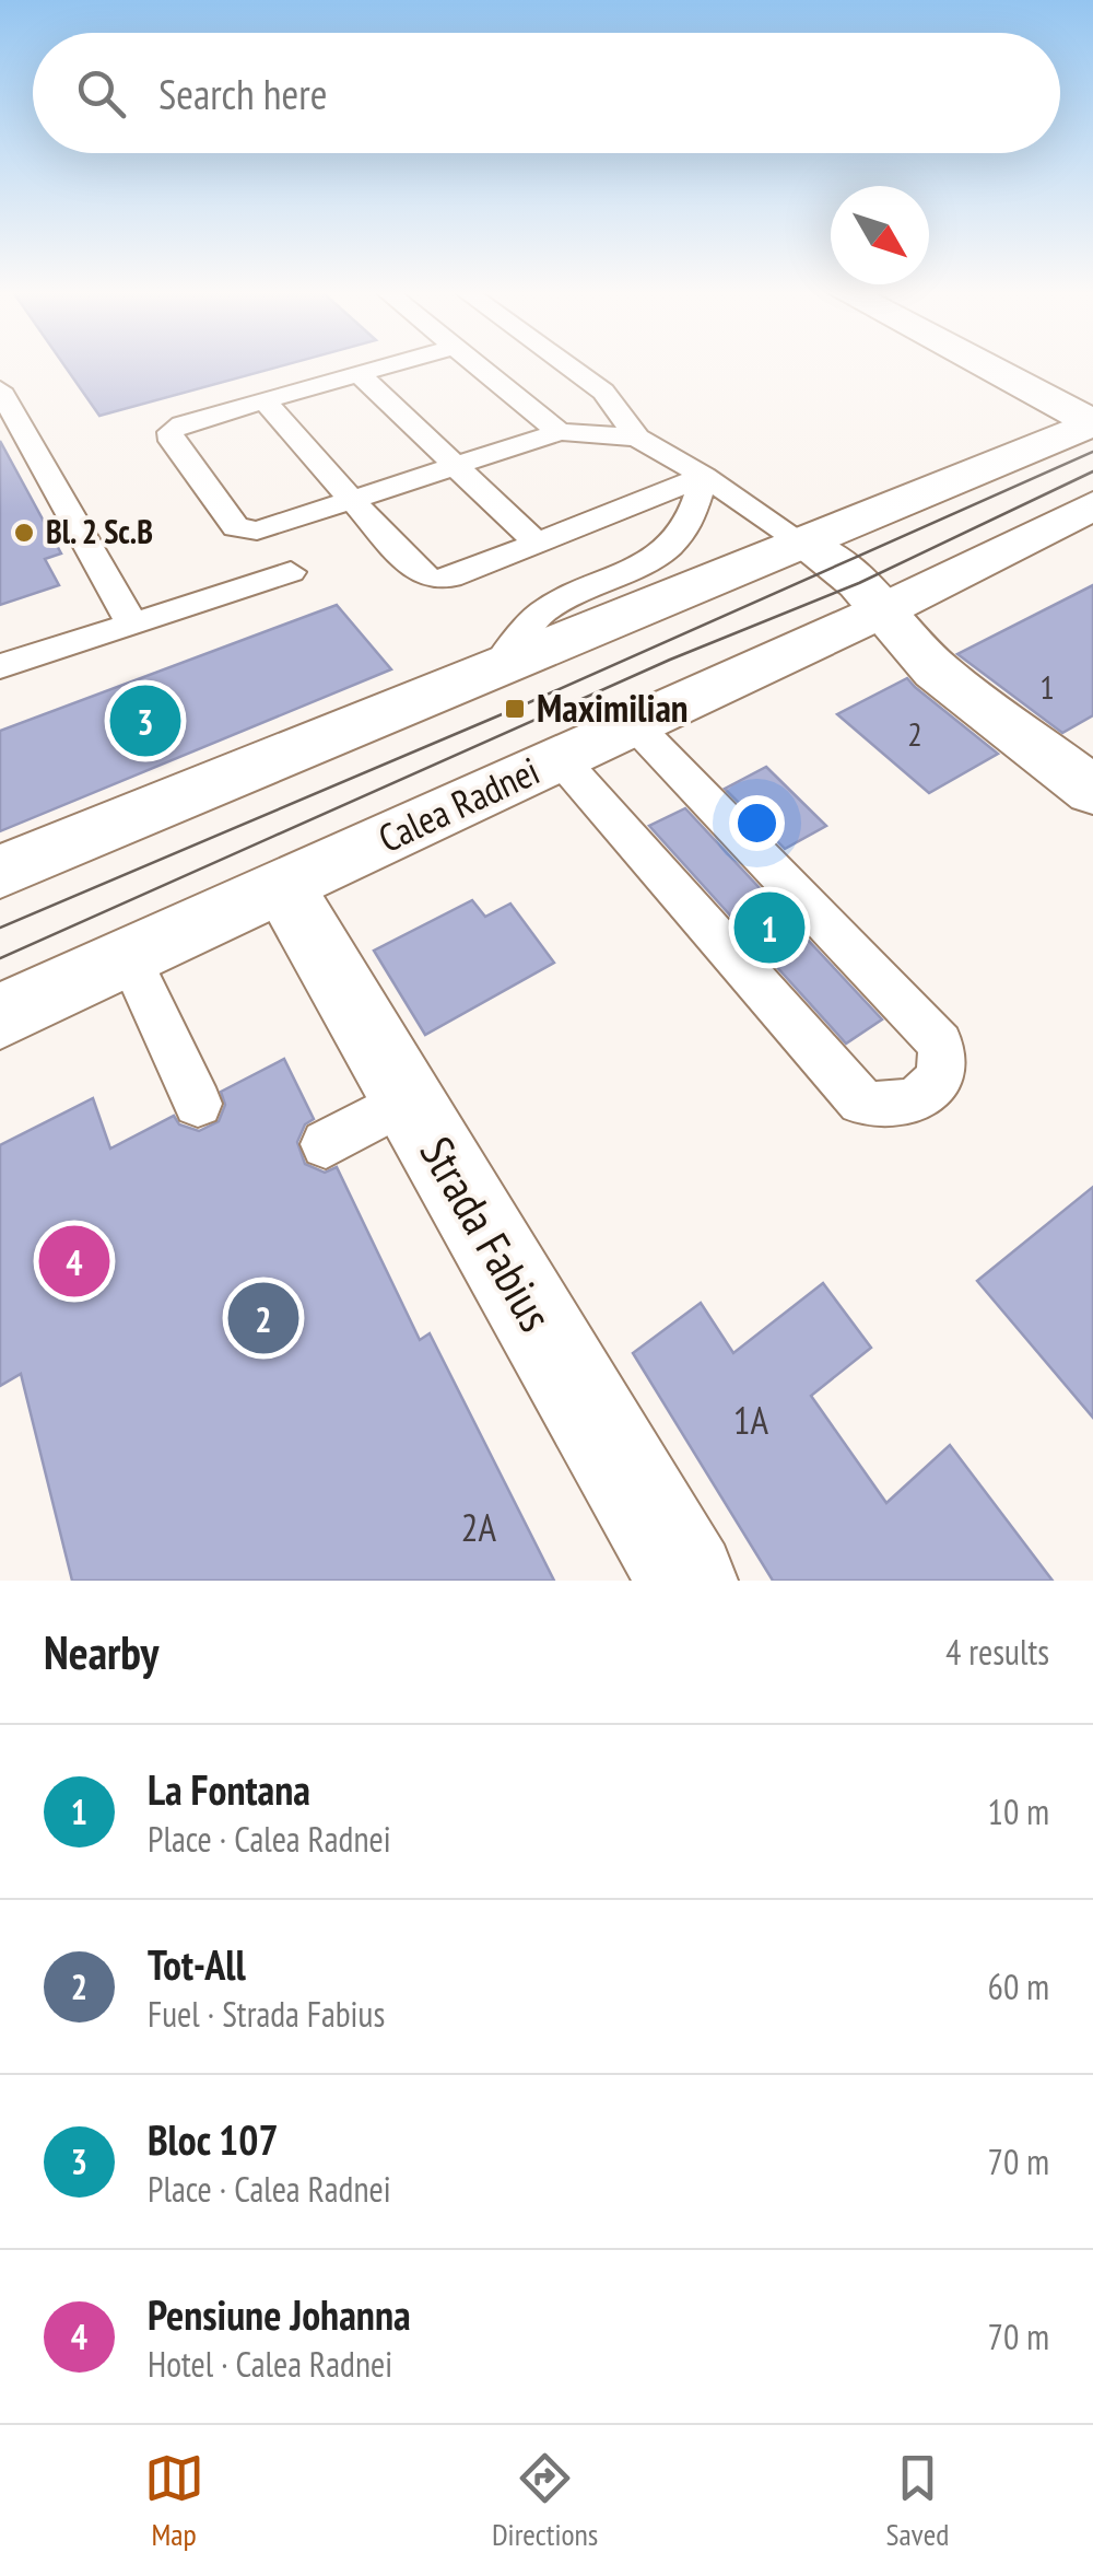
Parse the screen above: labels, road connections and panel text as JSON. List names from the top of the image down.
{
  "streets": {
    "main road": ["Calea Radnei", "Strada Fabius"]
  },
  "crossings": [
    ["Calea Radnei", "Strada Fabius"]
  ],
  "places": {
    "other": ["Bl. 2 Sc.B"],
    "transit": ["Maximilian"]
  },
  "house_numbers": [
    "1",
    "2",
    "1A",
    "2A"
  ],
  "north": "bottom right",
  "page": {
    "search": "Search here",
    "pins": [
      "3",
      "1",
      "4",
      "2"
    ],
    "heading": ["Nearby", "4 results"],
    "list": [
      {
        "mark": "1",
        "name": "La Fontana",
        "note": "Place · Calea Radnei",
        "value": "10 m"
      },
      {
        "mark": "2",
        "name": "Tot-All",
        "note": "Fuel · Strada Fabius",
        "value": "60 m"
      },
      {
        "mark": "3",
        "name": "Bloc 107",
        "note": "Place · Calea Radnei",
        "value": "70 m"
      },
      {
        "mark": "4",
        "name": "Pensiune Johanna",
        "note": "Hotel · Calea Radnei",
        "value": "70 m"
      }
    ],
    "nav": ["Map", "Directions", "Saved"]
  }
}
